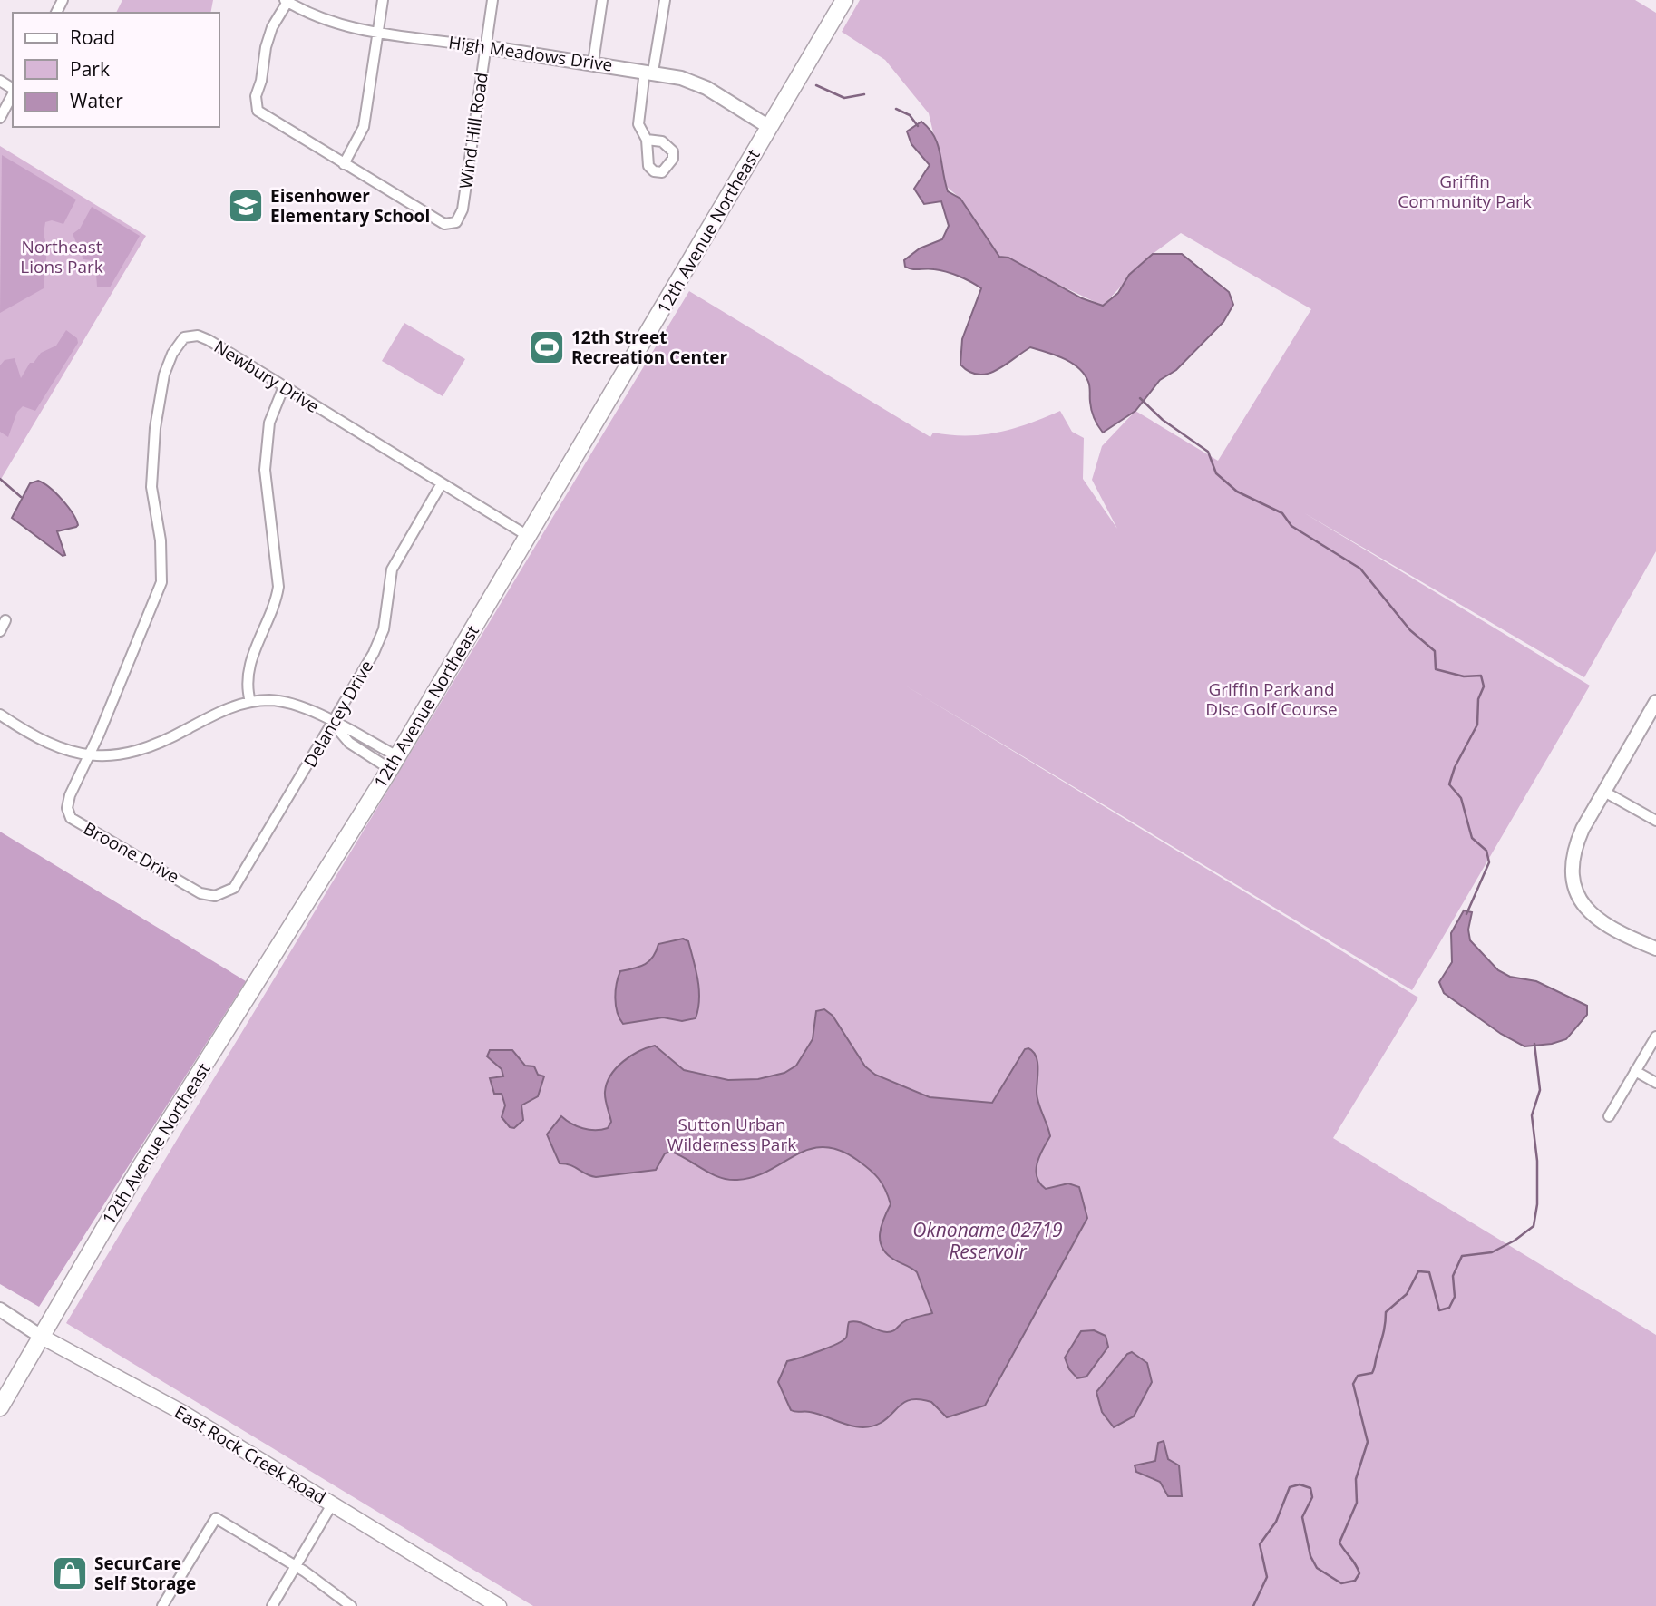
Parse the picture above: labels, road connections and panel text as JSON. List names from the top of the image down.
{
  "streets": {
    "main road": ["12th Avenue Northeast", "East Rock Creek Road"],
    "street": [
      "High Meadows Drive",
      "Wind Hill Road",
      "Newbury Drive",
      "Delancey Drive",
      "Broone Drive"
    ]
  },
  "crossings": [
    ["High Meadows Drive", "Wind Hill Road"],
    ["High Meadows Drive", "12th Avenue Northeast"],
    ["12th Avenue Northeast", "Newbury Drive"],
    ["12th Avenue Northeast", "East Rock Creek Road"],
    ["Newbury Drive", "Delancey Drive"],
    ["Newbury Drive", "Broone Drive"],
    ["Delancey Drive", "Broone Drive"]
  ],
  "water": ["Oknoname 02719 Reservoir"],
  "parks": [
    "Griffin Community Park",
    "Northeast Lions Park",
    "Griffin Park and Disc Golf Course",
    "Sutton Urban Wilderness Park"
  ],
  "places": {
    "school or university": ["Eisenhower Elementary School"],
    "sports": ["12th Street Recreation Center"],
    "shop": ["SecurCare Self Storage"]
  },
  "legend": ["Road", "Park", "Water"]
}
